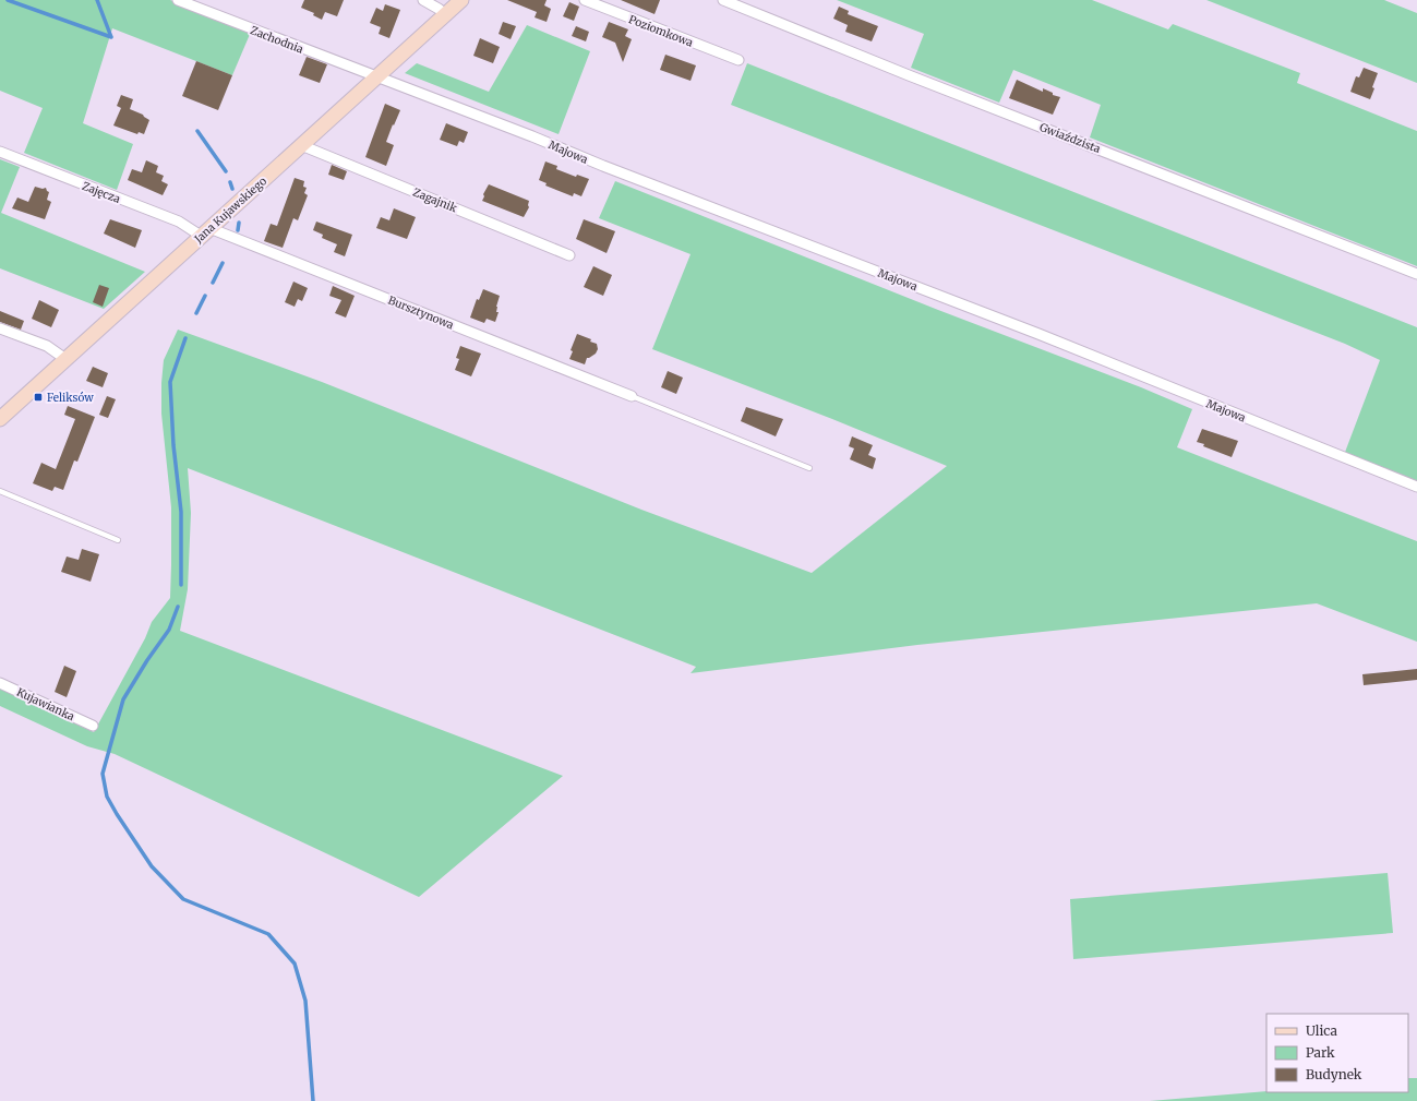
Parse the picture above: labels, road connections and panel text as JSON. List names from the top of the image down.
{
  "streets": {
    "main road": ["Jana Kujawskiego"],
    "street": [
      "Poziomkowa",
      "Zachodnia",
      "Gwiaździsta",
      "Majowa",
      "Zajęcza",
      "Zagajnik",
      "Bursztynowa",
      "Kujawianka"
    ]
  },
  "crossings": [
    ["Zachodnia", "Majowa"],
    ["Zachodnia", "Jana Kujawskiego"],
    ["Majowa", "Jana Kujawskiego"],
    ["Zajęcza", "Jana Kujawskiego"],
    ["Zajęcza", "Bursztynowa"],
    ["Zagajnik", "Jana Kujawskiego"],
    ["Jana Kujawskiego", "Bursztynowa"]
  ],
  "places": {
    "transit": ["Feliksów"]
  },
  "legend": ["Ulica", "Park", "Budynek"]
}
